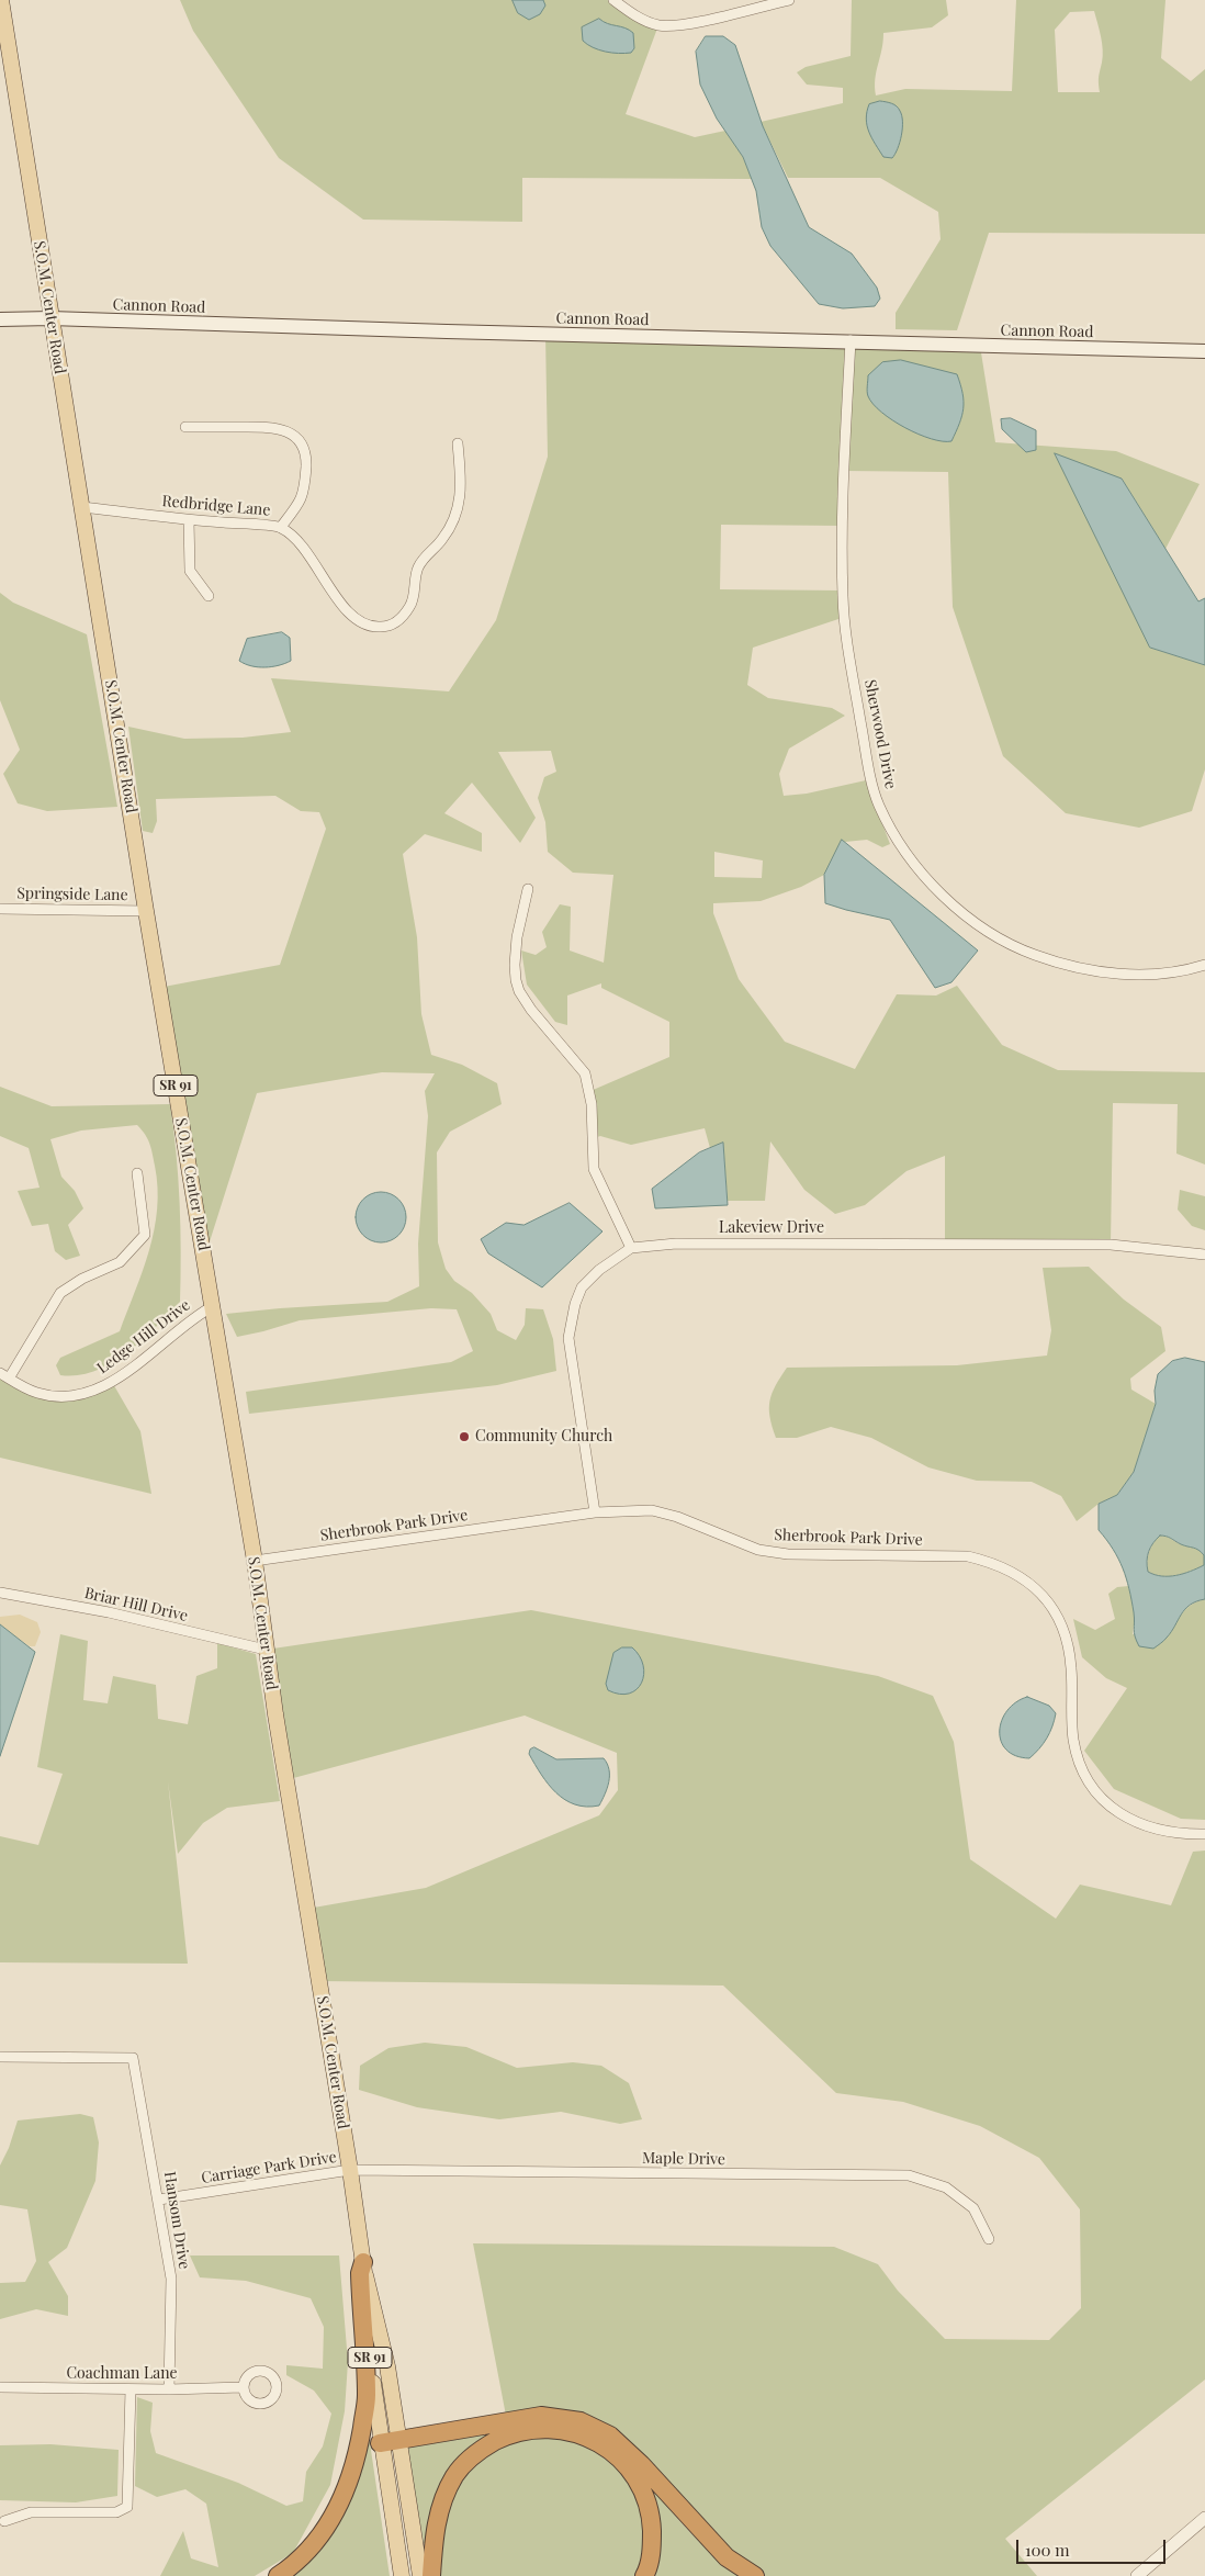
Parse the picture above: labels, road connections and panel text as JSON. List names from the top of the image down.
{
  "streets": {
    "main road": ["Cannon Road", "S.O.M. Center Road", "SR 91"],
    "street": [
      "Redbridge Lane",
      "Sherwood Drive",
      "Springside Lane",
      "Lakeview Drive",
      "Ledge Hill Drive",
      "Sherbrook Park Drive",
      "Briar Hill Drive",
      "Maple Drive",
      "Carriage Park Drive",
      "Hansom Drive",
      "Coachman Lane"
    ]
  },
  "crossings": [
    ["Cannon Road", "S.O.M. Center Road"],
    ["Cannon Road", "Sherwood Drive"],
    ["S.O.M. Center Road", "Redbridge Lane"],
    ["S.O.M. Center Road", "Springside Lane"],
    ["S.O.M. Center Road", "Ledge Hill Drive"],
    ["S.O.M. Center Road", "Sherbrook Park Drive"],
    ["S.O.M. Center Road", "Briar Hill Drive"],
    ["S.O.M. Center Road", "Maple Drive"],
    ["S.O.M. Center Road", "Carriage Park Drive"],
    ["Lakeview Drive", "Sherbrook Park Drive"],
    ["Maple Drive", "Carriage Park Drive"],
    ["Carriage Park Drive", "Hansom Drive"],
    ["Hansom Drive", "Coachman Lane"]
  ],
  "places": ["Community Church"],
  "scale_bar": "100 m"
}
